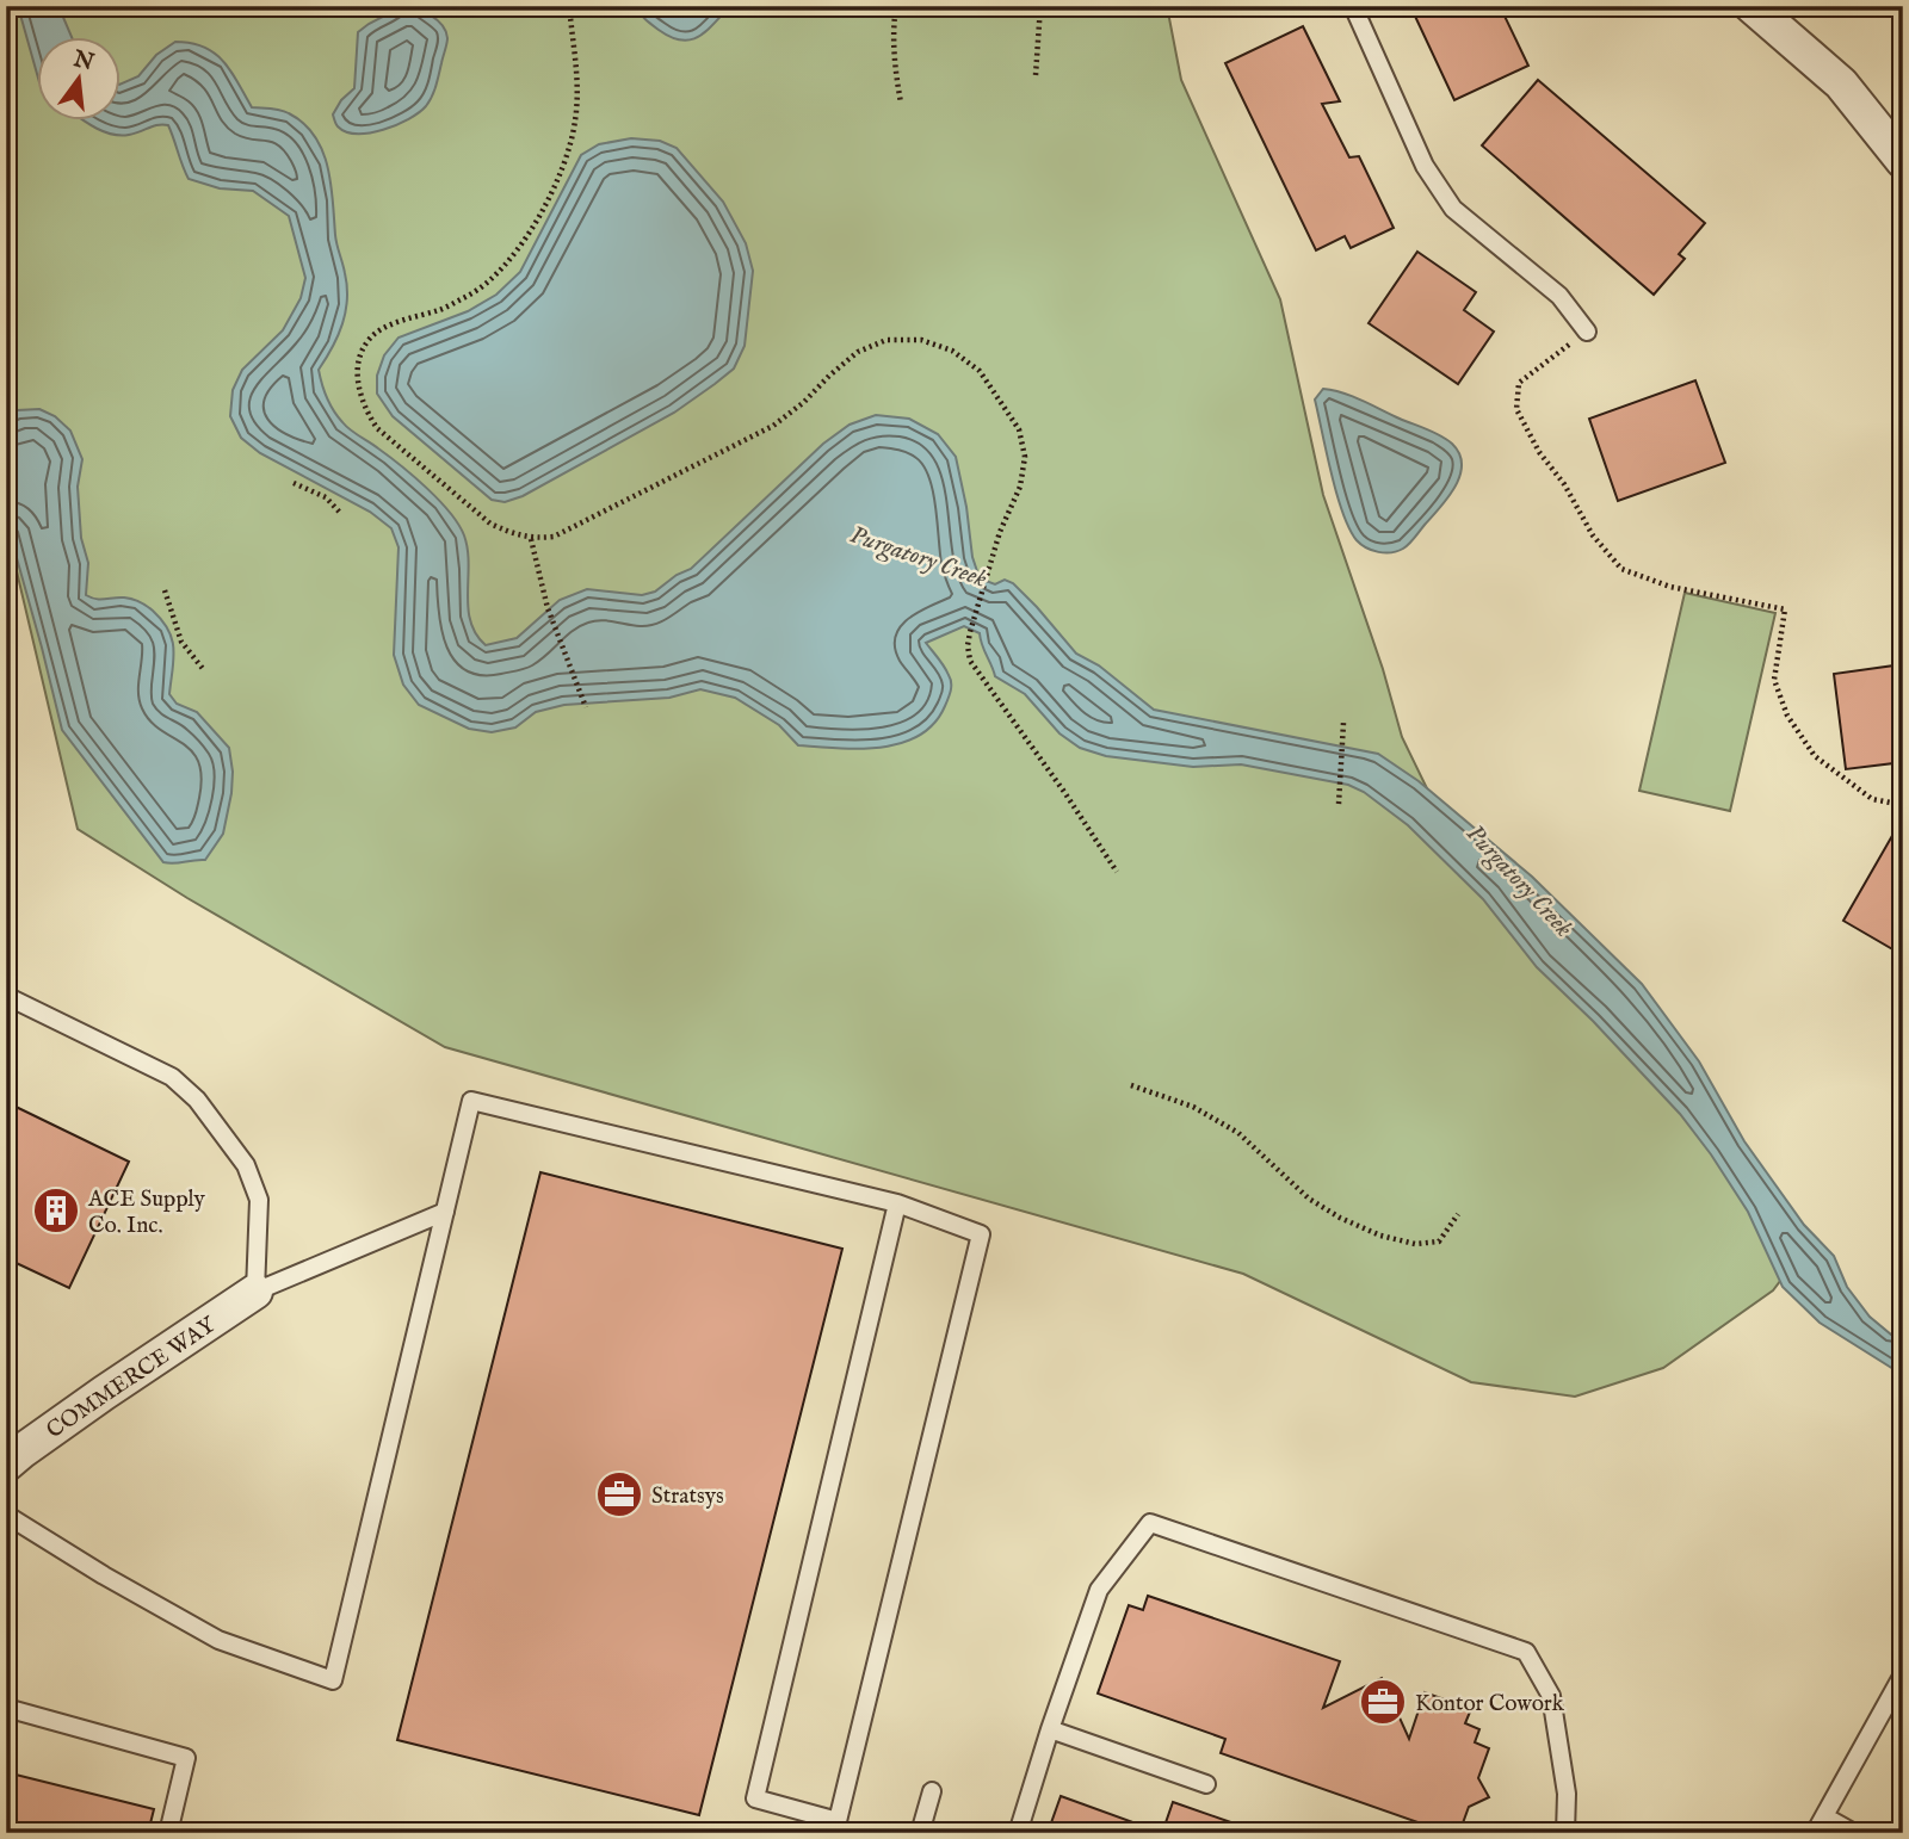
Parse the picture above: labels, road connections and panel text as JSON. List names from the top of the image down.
{
  "streets": {
    "street": ["COMMERCE WAY"]
  },
  "water": ["Purgatory Creek"],
  "places": {
    "building": ["ACE Supply Co. Inc."],
    "office": ["Stratsys", "Kontor Cowork"]
  },
  "north": "top"
}
